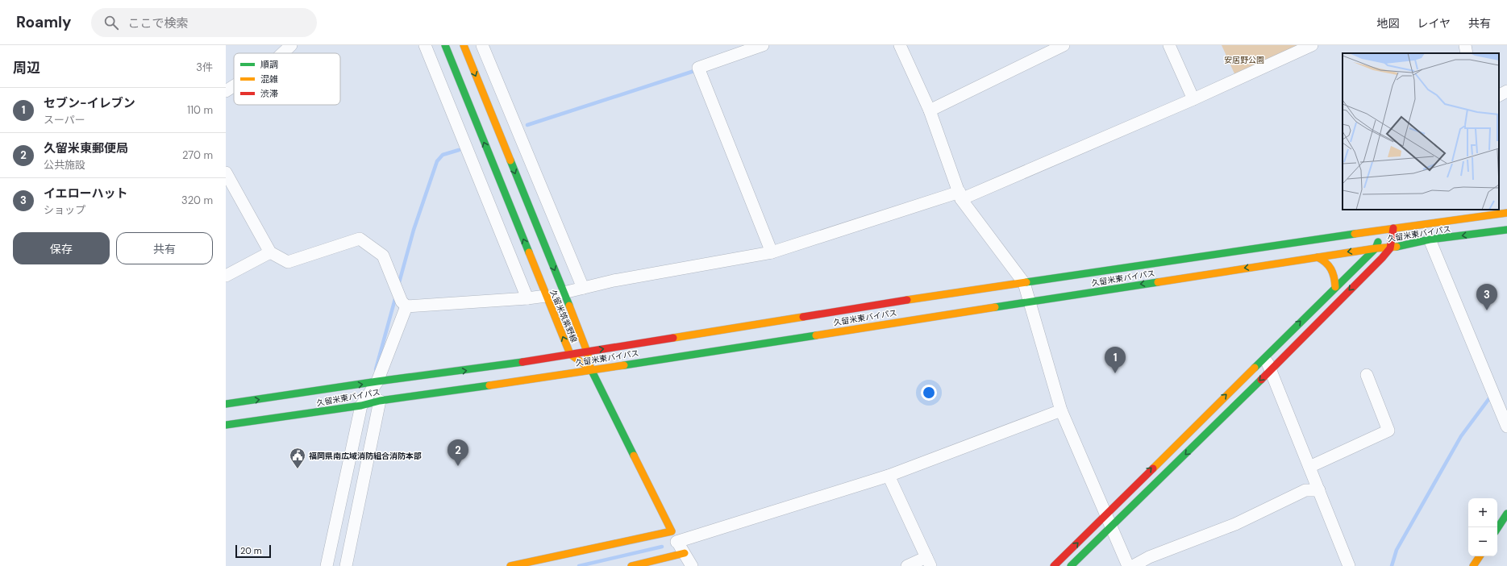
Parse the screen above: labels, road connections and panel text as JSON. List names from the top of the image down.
{
  "streets": {
    "main road": ["久留米東バイパス", "久留米筑紫野線"]
  },
  "crossings": [
    ["久留米東バイパス", "久留米筑紫野線"]
  ],
  "parks": ["安居野公園"],
  "places": {
    "public building": ["福岡県南広域消防組合消防本部"]
  },
  "legend": ["順調", "混雑", "渋滞"],
  "scale_bar": "20 m",
  "page": {
    "header": "Roamly",
    "search": "ここで検索",
    "nav": ["地図", "レイヤ", "共有"],
    "heading": ["周辺", "3件"],
    "list": [
      {
        "mark": "1",
        "name": "セブン-イレブン",
        "note": "スーパー",
        "value": "110 m"
      },
      {
        "mark": "2",
        "name": "久留米東郵便局",
        "note": "公共施設",
        "value": "270 m"
      },
      {
        "mark": "3",
        "name": "イエローハット",
        "note": "ショップ",
        "value": "320 m"
      }
    ],
    "buttons": ["保存", "共有"],
    "pins": ["3", "1", "2"],
    "map_buttons": ["+", "−"],
    "scale": "20 m"
  }
}
